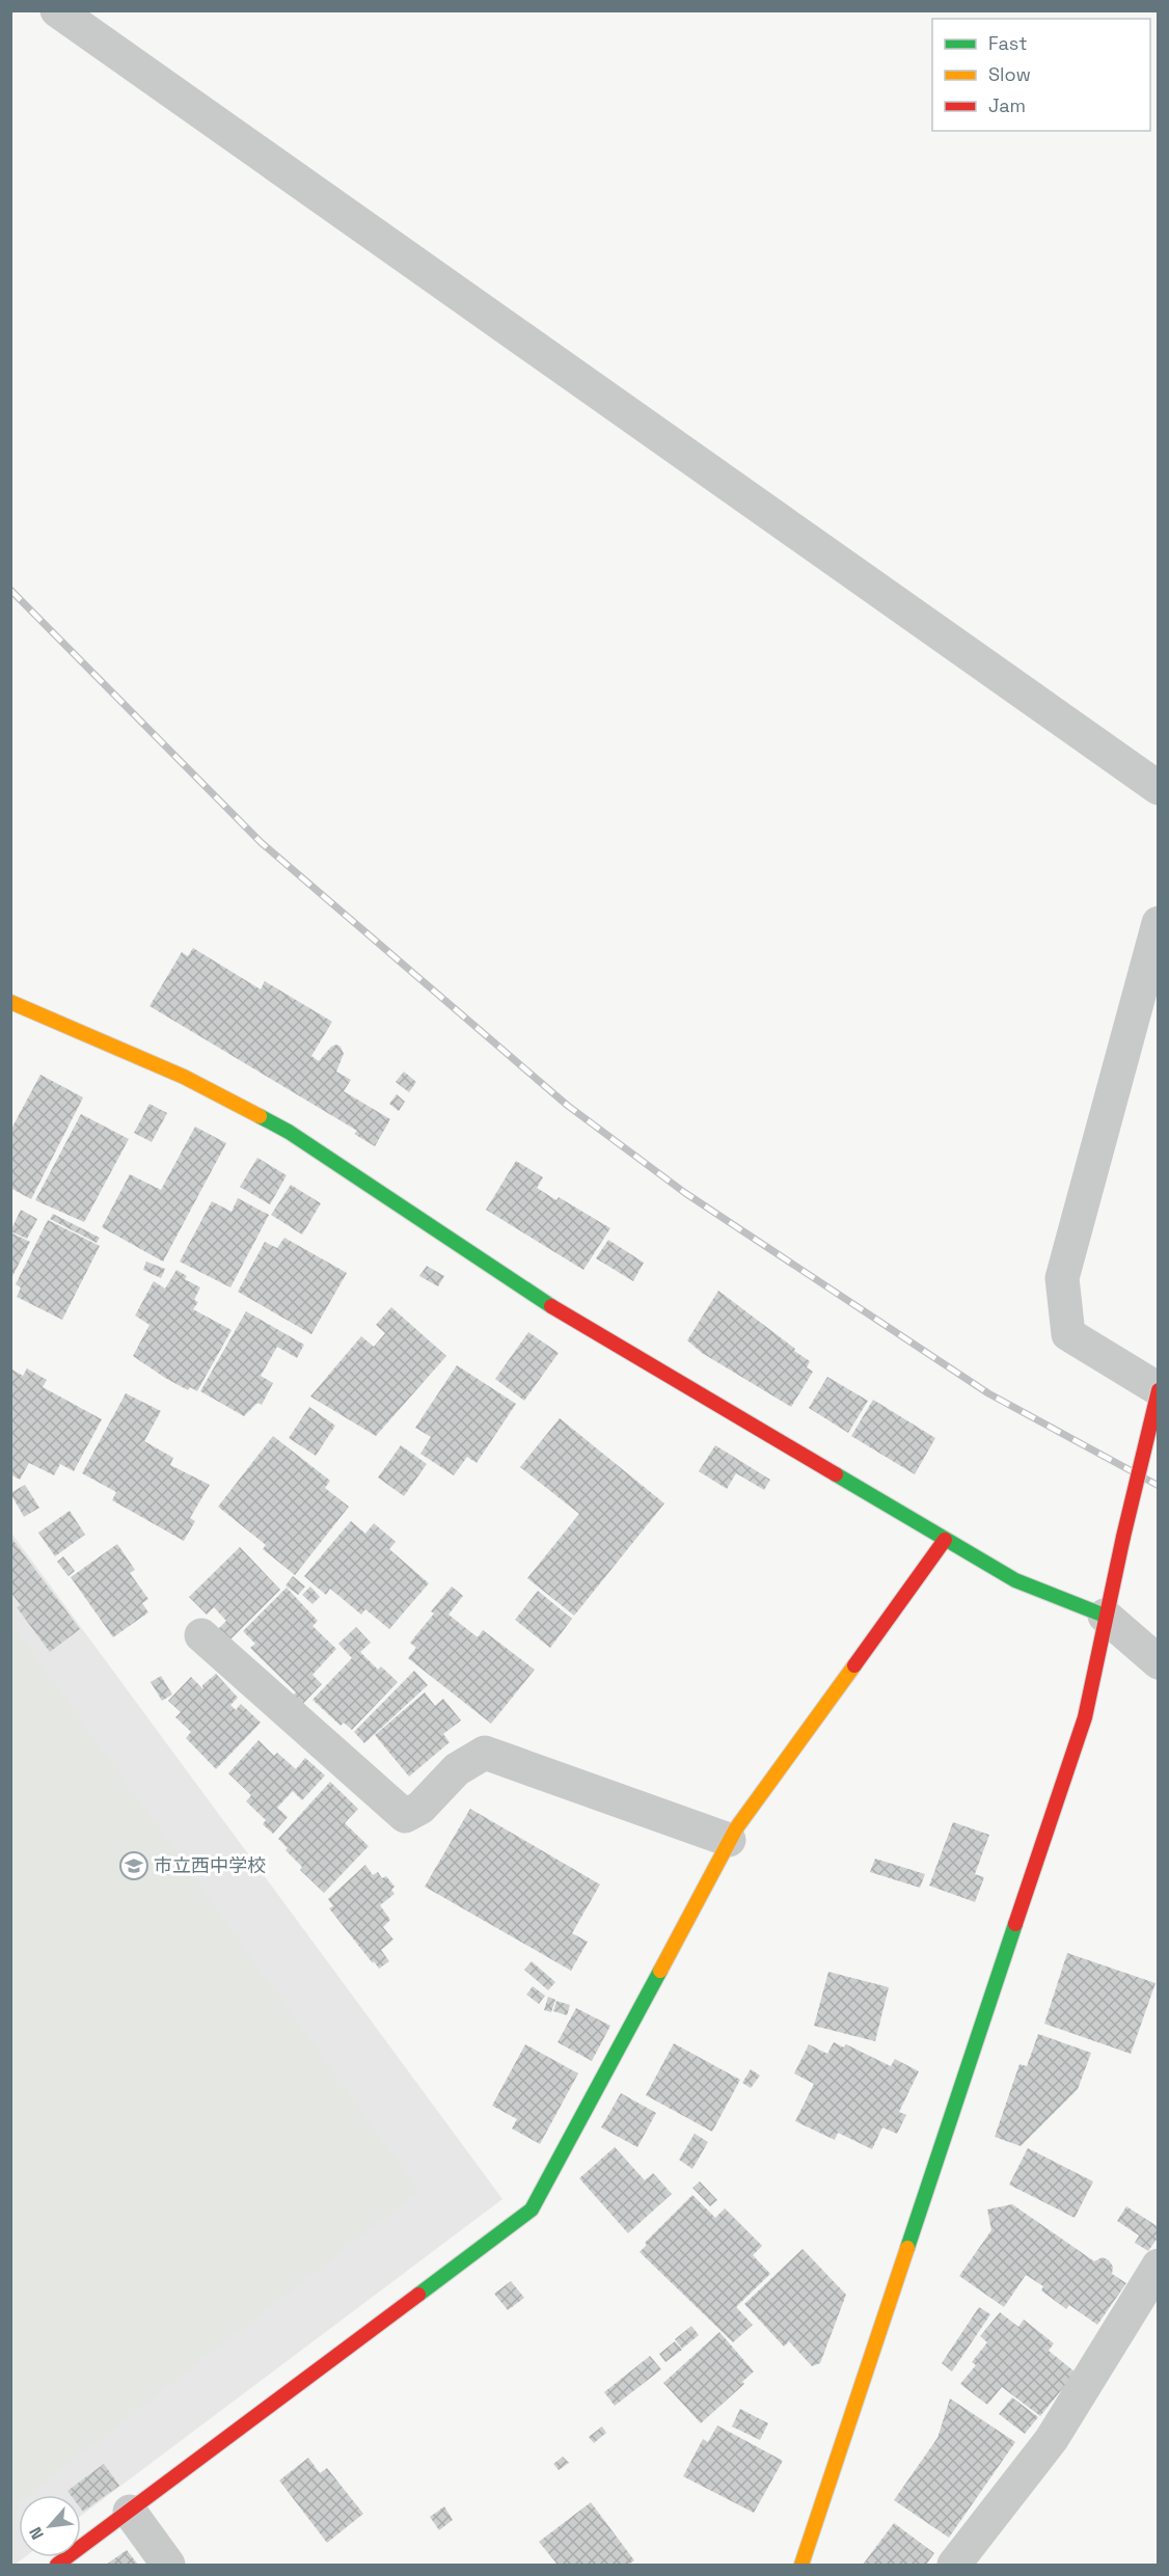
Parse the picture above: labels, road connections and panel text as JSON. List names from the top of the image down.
{
  "places": {
    "school or university": ["市立西中学校"]
  },
  "legend": ["Fast", "Slow", "Jam"],
  "north": "bottom left"
}
